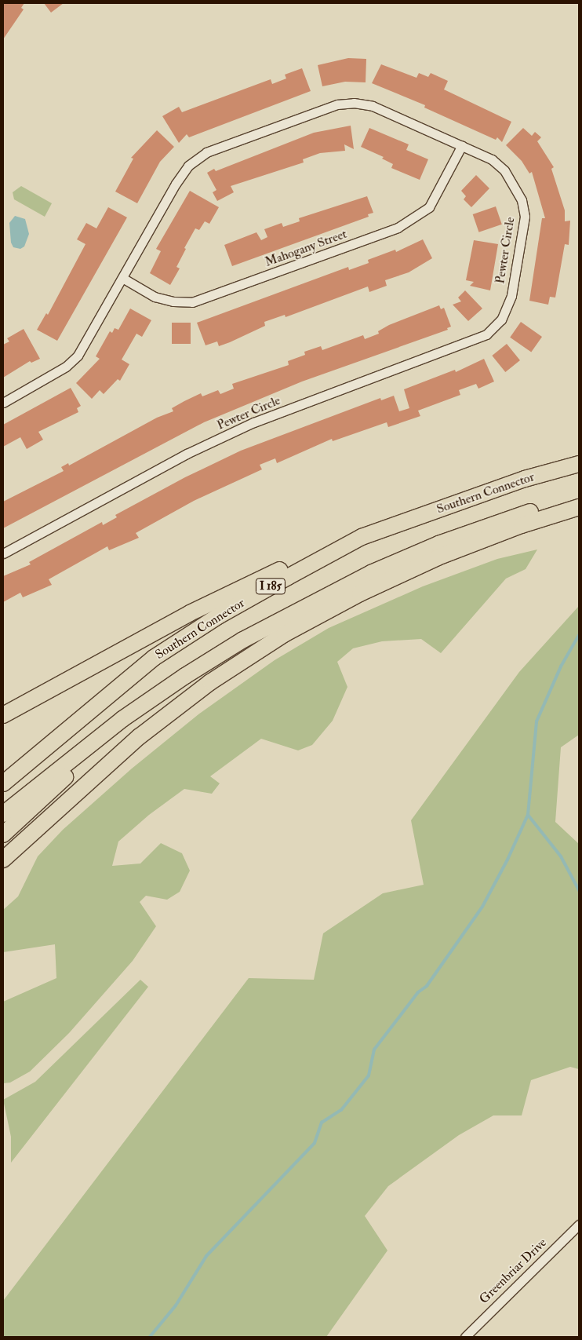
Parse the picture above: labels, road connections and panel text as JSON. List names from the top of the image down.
{
  "streets": {
    "highway": ["Southern Connector", "I 185"],
    "street": ["Mahogany Street", "Pewter Circle", "Greenbriar Drive"]
  },
  "crossings": [
    ["Mahogany Street", "Pewter Circle"]
  ]
}
